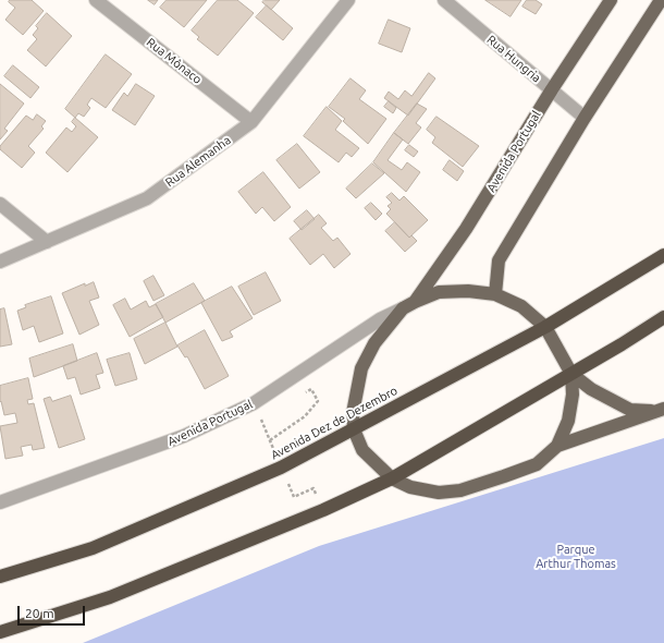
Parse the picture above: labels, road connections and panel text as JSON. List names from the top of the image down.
{
  "streets": {
    "highway": ["Avenida Dez de Dezembro"],
    "main road": ["Avenida Portugal"],
    "street": ["Rua Hungria", "Rua Mônaco", "Rua Alemanha"]
  },
  "crossings": [
    ["Rua Hungria", "Avenida Portugal"],
    ["Rua Mônaco", "Rua Alemanha"]
  ],
  "parks": ["Parque Arthur Thomas"],
  "scale_bar": "20 m"
}
